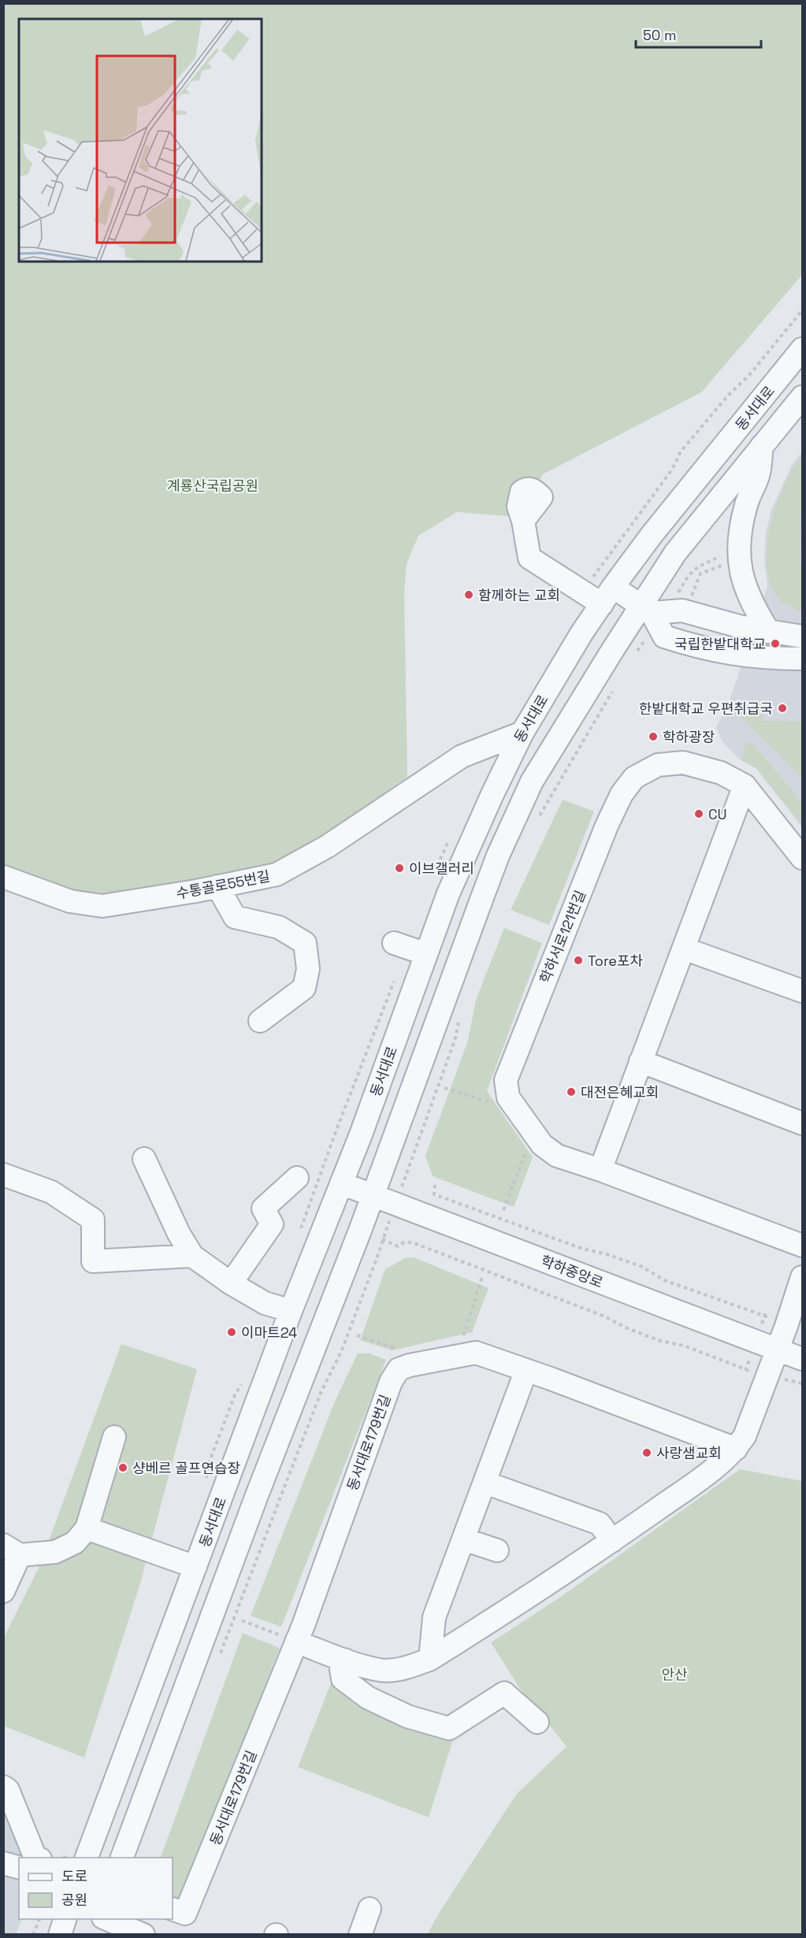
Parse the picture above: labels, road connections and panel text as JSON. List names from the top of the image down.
{
  "streets": {
    "street": [
      "동서대로",
      "수통골로55번길",
      "학하서로121번길",
      "학하중앙로",
      "동서대로179번길"
    ]
  },
  "crossings": [
    ["동서대로", "수통골로55번길"],
    ["동서대로", "학하중앙로"]
  ],
  "parks": ["계룡산국립공원", "안산"],
  "places": [
    "함께하는 교회",
    "국립한밭대학교",
    "한밭대학교 우편취급국",
    "학하광장",
    "CU",
    "이브갤러리",
    "Tore포차",
    "대전은혜교회",
    "이마트24",
    "사랑샘교회",
    "샹베르 골프연습장"
  ],
  "legend": ["도로", "공원"],
  "scale_bar": "50 m"
}
